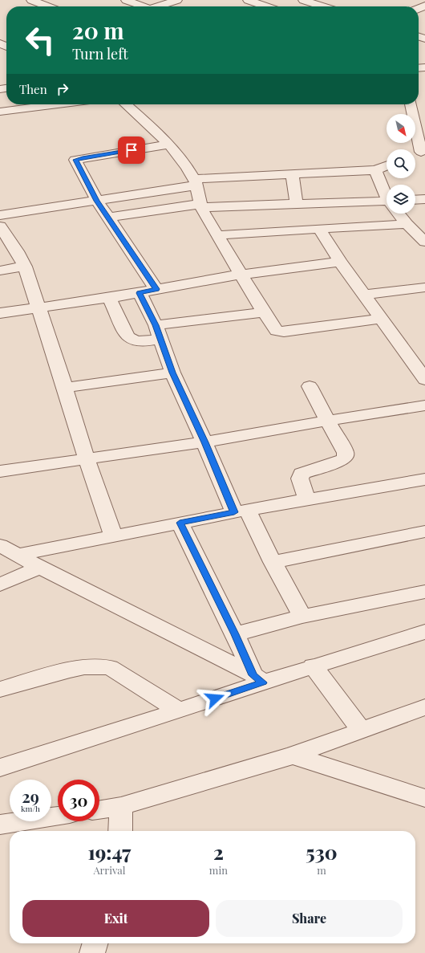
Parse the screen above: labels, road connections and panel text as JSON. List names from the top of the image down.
{
  "north": "bottom right",
  "page": {
    "turn": ["20 m", "Turn left"],
    "then": "Then",
    "speed": "29 km/h",
    "limit": "30",
    "eta": [
      "19:47",
      "Arrival",
      "2",
      "min",
      "530",
      "m"
    ],
    "buttons": ["Exit", "Share"]
  }
}
